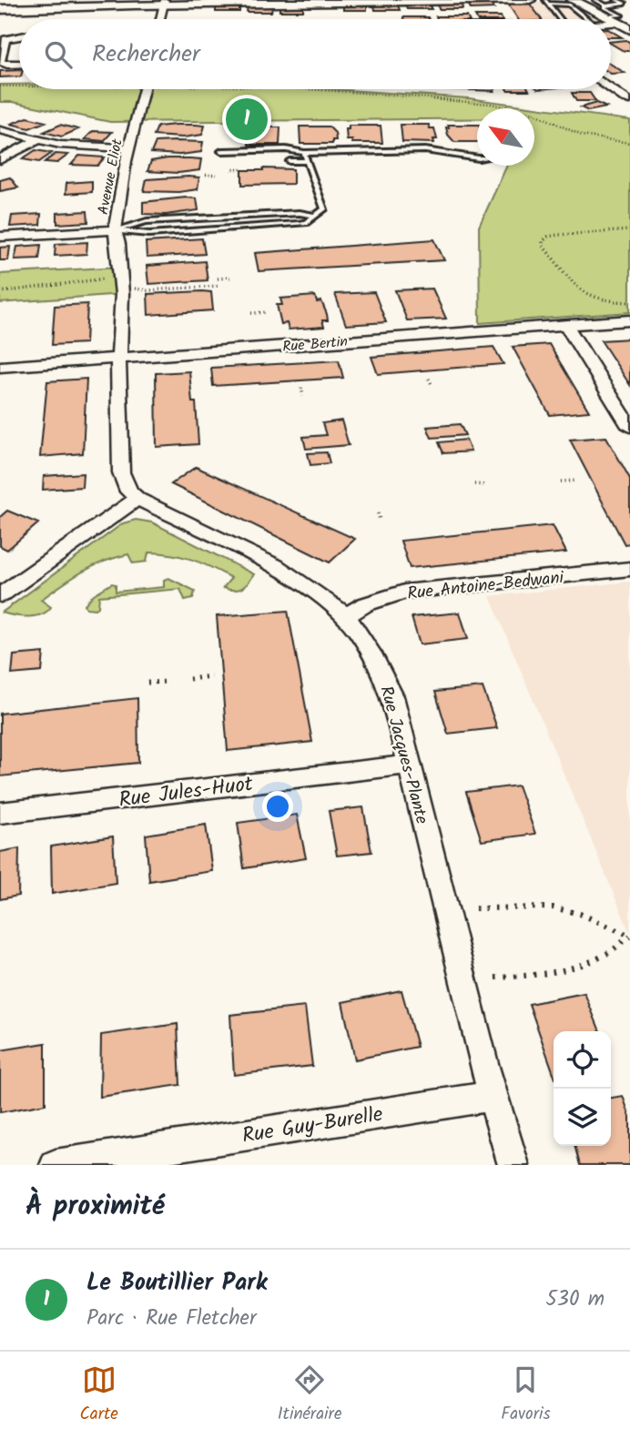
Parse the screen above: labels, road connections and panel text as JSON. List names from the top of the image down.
{
  "streets": {
    "street": [
      "Avenue Eliot",
      "Rue Bertin",
      "Rue Antoine-Bedwani",
      "Rue Jacques-Plante",
      "Rue Jules-Huot",
      "Rue Guy-Burelle"
    ]
  },
  "crossings": [
    ["Avenue Eliot", "Rue Bertin"],
    ["Rue Antoine-Bedwani", "Rue Jacques-Plante"],
    ["Rue Jacques-Plante", "Rue Jules-Huot"],
    ["Rue Jacques-Plante", "Rue Guy-Burelle"]
  ],
  "north": "top left",
  "page": {
    "search": "Rechercher",
    "pins": "1",
    "heading": "À proximité",
    "list": [
      {
        "mark": "1",
        "name": "Le Boutillier Park",
        "note": "Parc · Rue Fletcher",
        "value": "530 m"
      }
    ],
    "nav": ["Carte", "Itinéraire", "Favoris"]
  }
}
